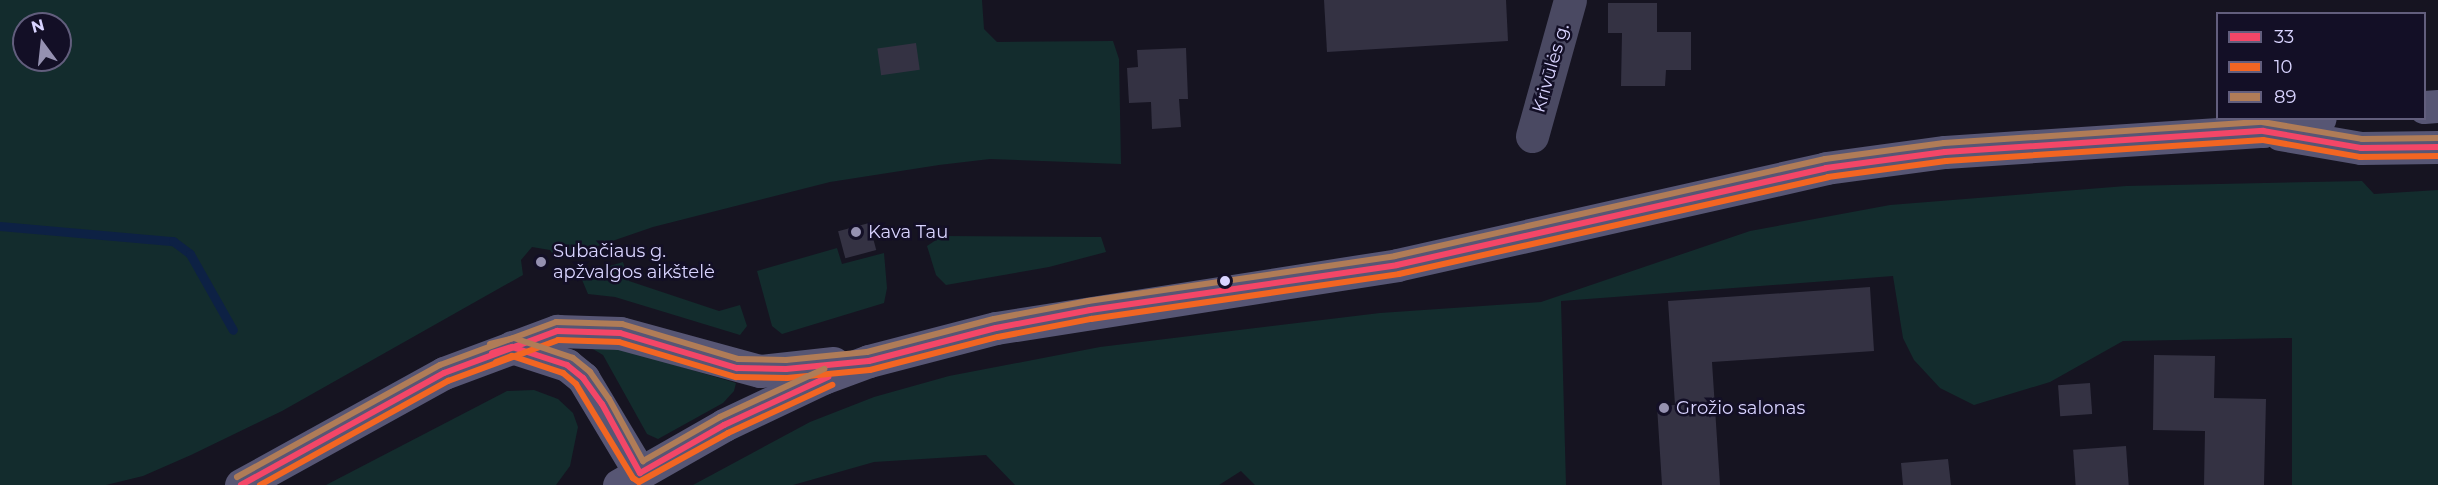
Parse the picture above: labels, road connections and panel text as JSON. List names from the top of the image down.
{
  "streets": {
    "street": ["Krivūlės g."]
  },
  "places": ["Kava Tau", "Subačiaus g. apžvalgos aikštelė", "Grožio salonas"],
  "lines": ["transit line 89", "transit line 33", "transit line 10"],
  "legend": ["33", "10", "89"],
  "north": "top"
}
